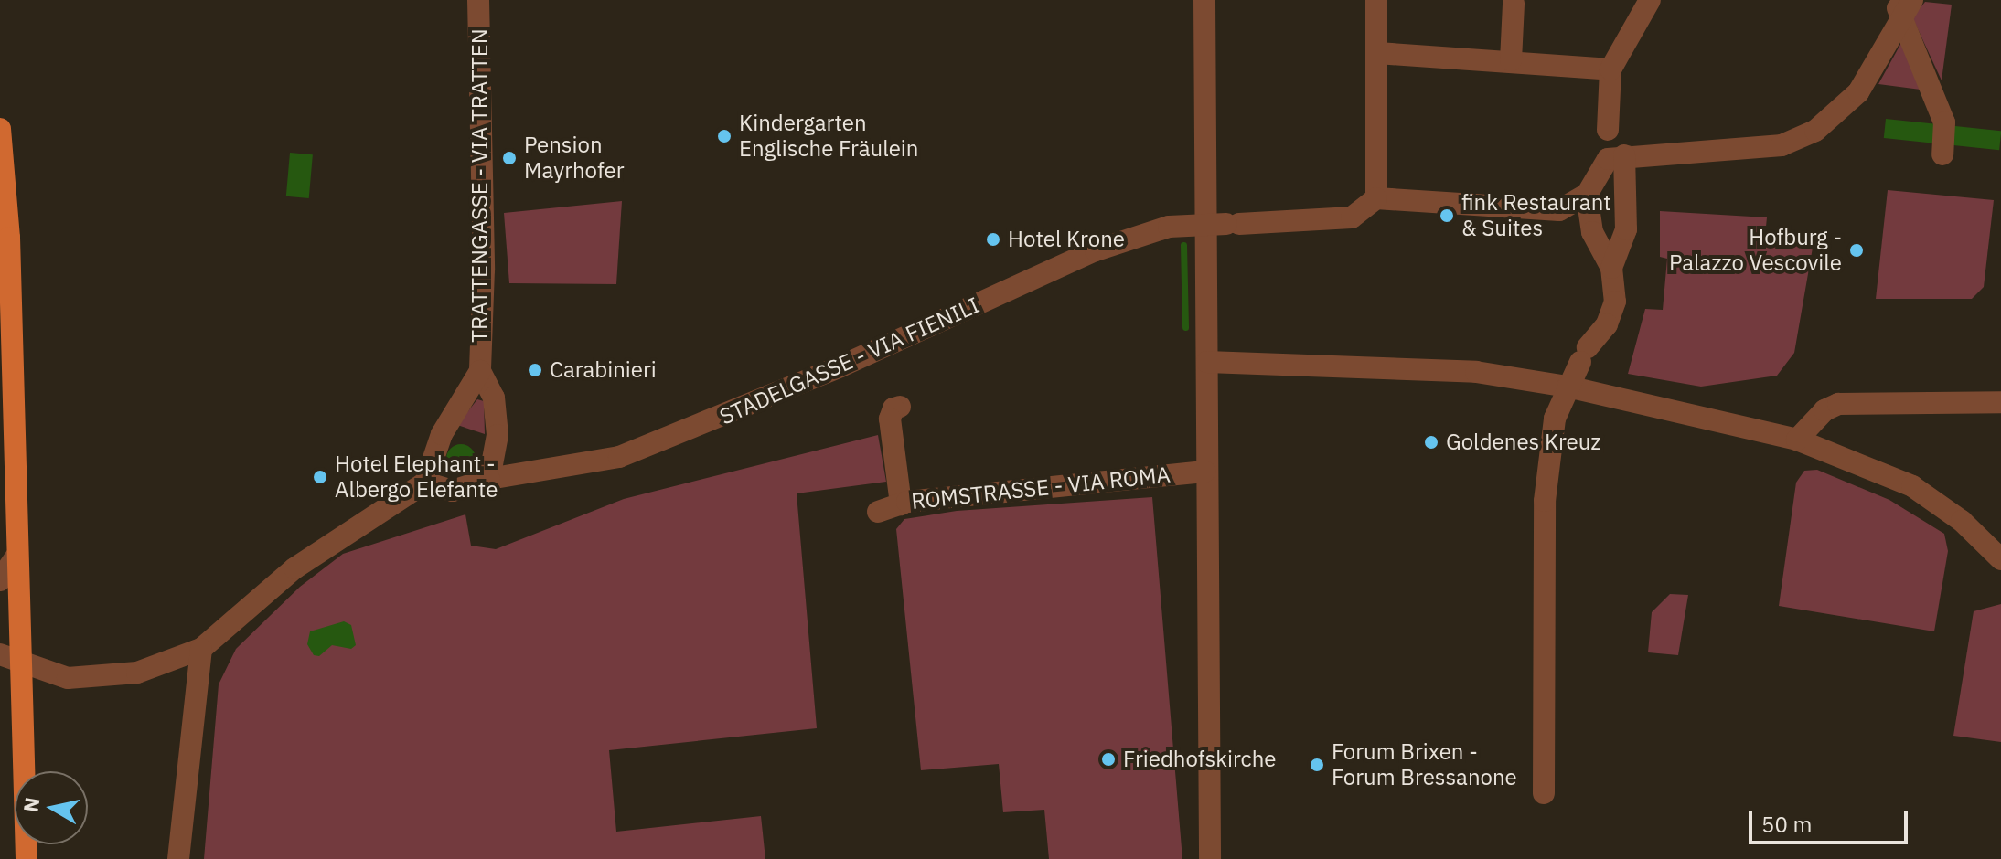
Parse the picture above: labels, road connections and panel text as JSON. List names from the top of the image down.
{
  "streets": {
    "street": ["TRATTENGASSE - VIA TRATTEN", "STADELGASSE - VIA FIENILI", "ROMSTRASSE - VIA ROMA"]
  },
  "crossings": [
    ["TRATTENGASSE - VIA TRATTEN", "STADELGASSE - VIA FIENILI"]
  ],
  "places": [
    "Kindergarten Englische Fräulein",
    "Pension Mayrhofer",
    "fink Restaurant & Suites",
    "Hotel Krone",
    "Hofburg - Palazzo Vescovile",
    "Carabinieri",
    "Goldenes Kreuz",
    "Hotel Elephant - Albergo Elefante",
    "Friedhofskirche",
    "Forum Brixen - Forum Bressanone"
  ],
  "scale_bar": "50 m",
  "north": "left"
}
